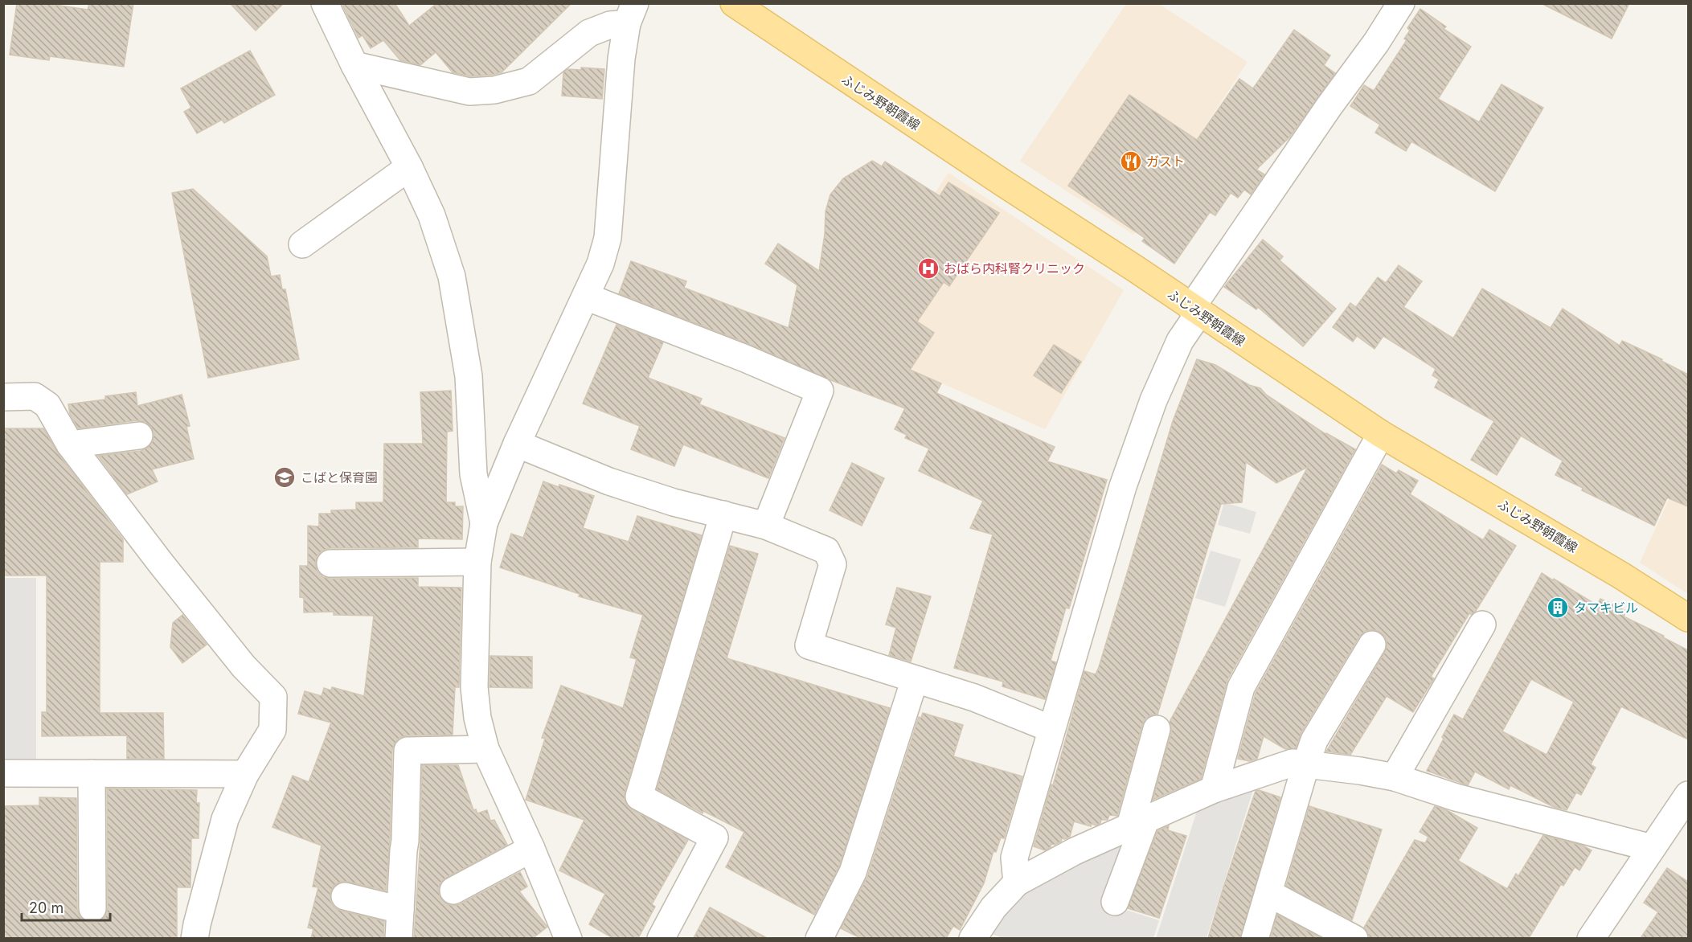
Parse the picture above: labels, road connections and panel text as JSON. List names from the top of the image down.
{
  "streets": {
    "main road": ["ふじみ野朝霞線"]
  },
  "places": {
    "restaurant": ["ガスト"],
    "hospital": ["おばら内科腎クリニック"],
    "school or university": ["こばと保育園"],
    "building": ["タマキビル"]
  },
  "scale_bar": "20 m"
}
